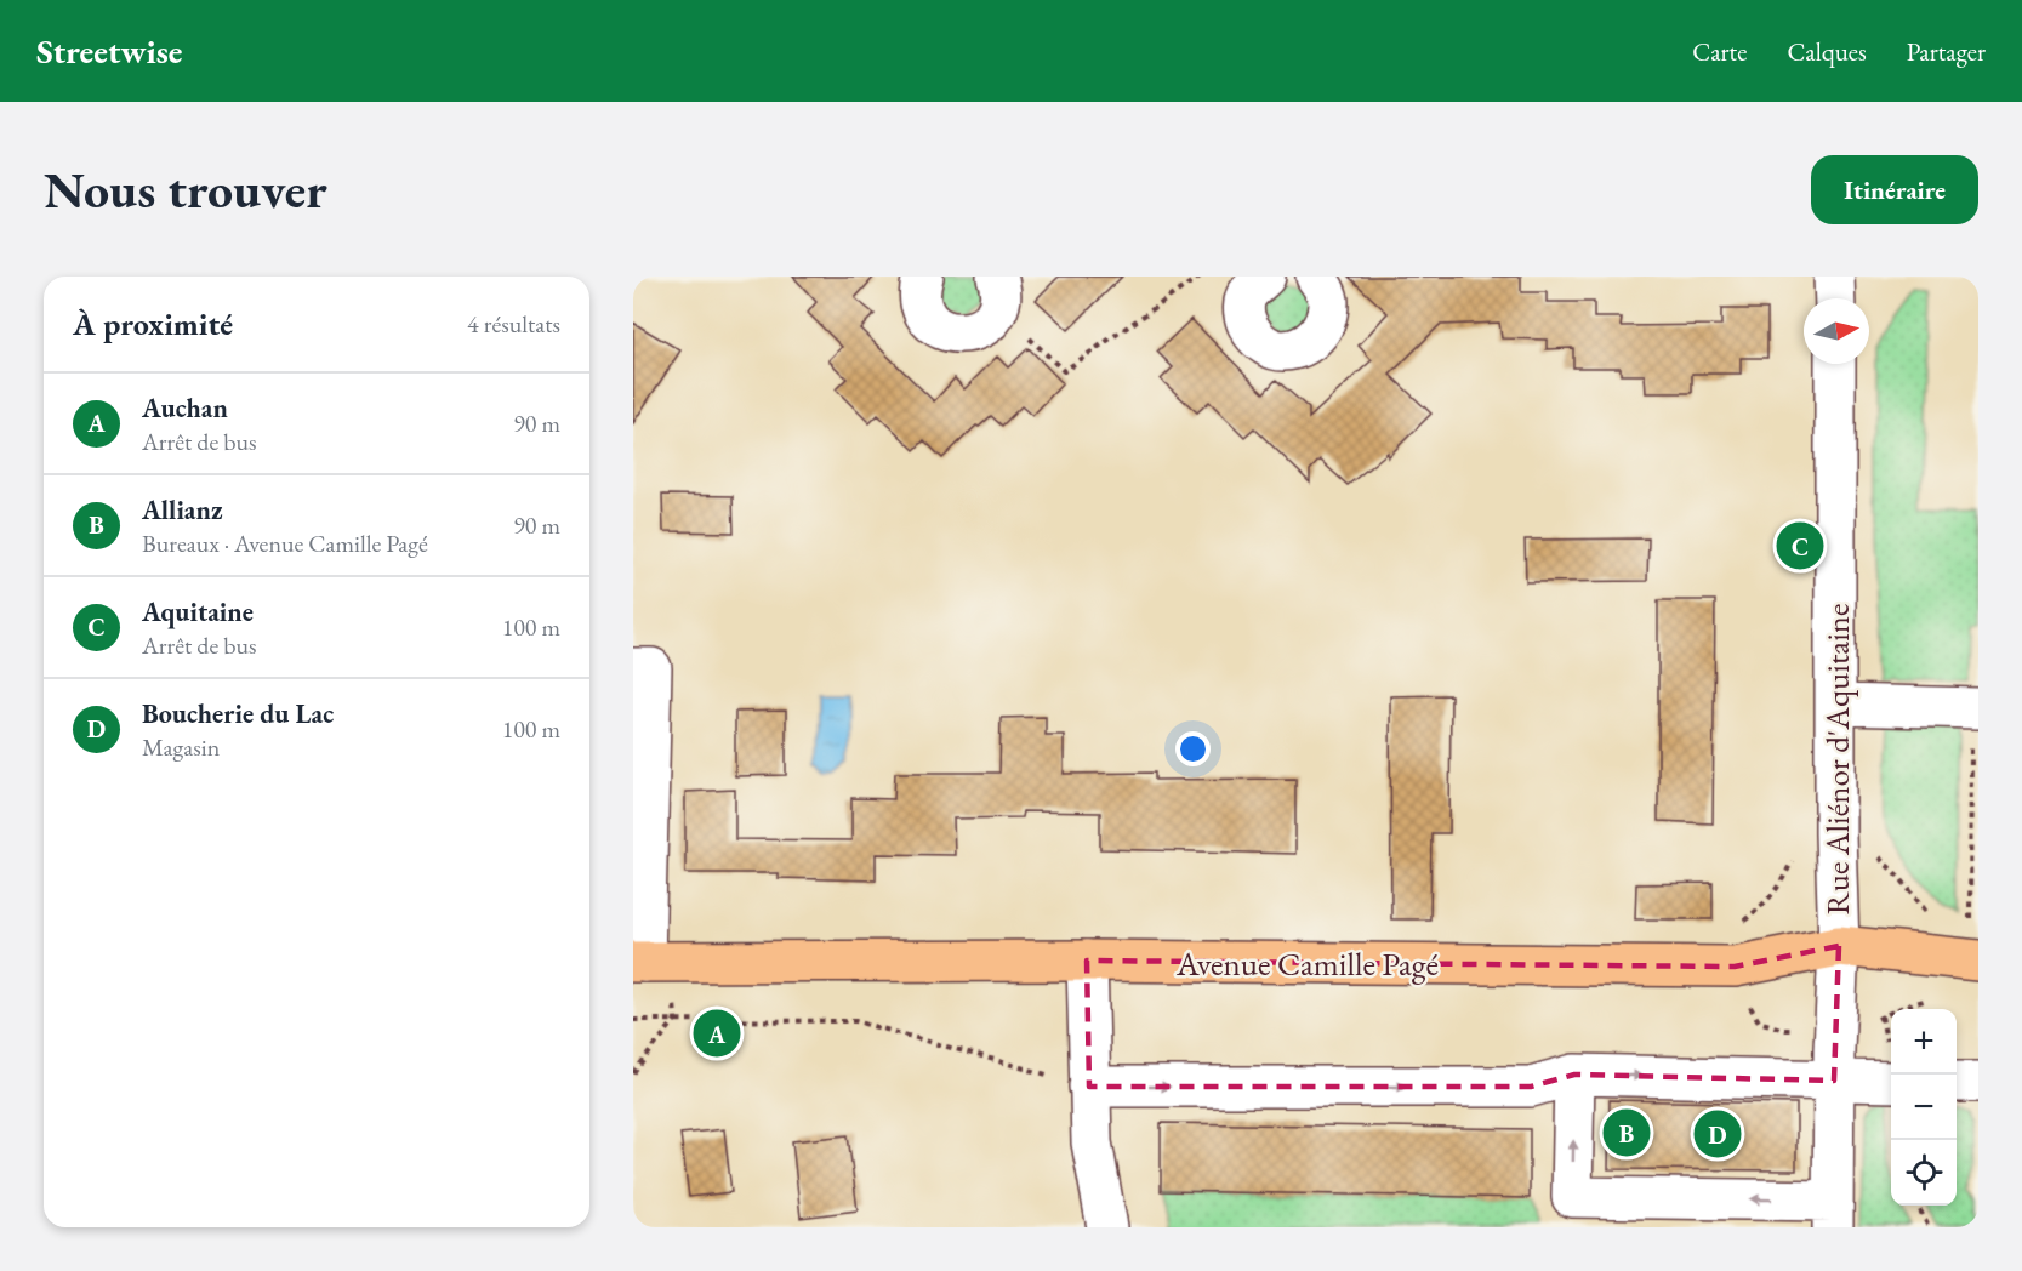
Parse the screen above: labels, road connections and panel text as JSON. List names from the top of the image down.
{
  "streets": {
    "main road": ["Avenue Camille Pagé"],
    "street": ["Rue Aliénor d'Aquitaine"]
  },
  "crossings": [
    ["Rue Aliénor d'Aquitaine", "Avenue Camille Pagé"]
  ],
  "north": "right",
  "page": {
    "header": "Streetwise",
    "nav": ["Carte", "Calques", "Partager"],
    "buttons": "Itinéraire",
    "title": "Nous trouver",
    "heading": ["À proximité", "4 résultats"],
    "list": [
      {
        "mark": "A",
        "name": "Auchan",
        "note": "Arrêt de bus",
        "value": "90 m"
      },
      {
        "mark": "B",
        "name": "Allianz",
        "note": "Bureaux · Avenue Camille Pagé",
        "value": "90 m"
      },
      {
        "mark": "C",
        "name": "Aquitaine",
        "note": "Arrêt de bus",
        "value": "100 m"
      },
      {
        "mark": "D",
        "name": "Boucherie du Lac",
        "note": "Magasin",
        "value": "100 m"
      }
    ],
    "pins": [
      "C",
      "A",
      "B",
      "D"
    ],
    "map_buttons": ["+", "−"]
  }
}
